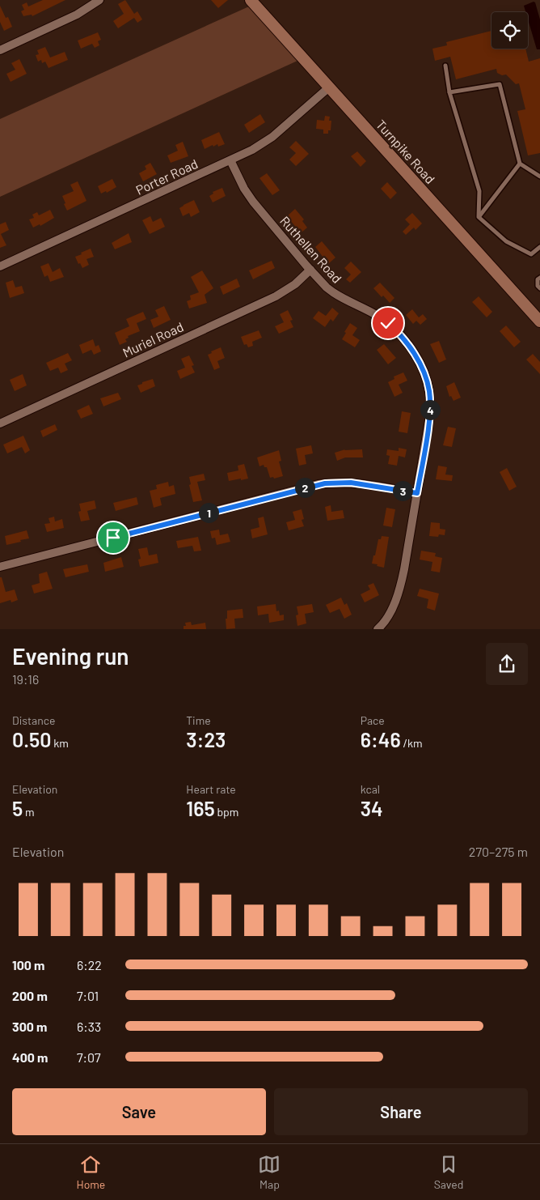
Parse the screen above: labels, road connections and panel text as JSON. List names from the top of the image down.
{
  "streets": {
    "main road": ["Turnpike Road"],
    "street": ["Porter Road", "Ruthellen Road", "Muriel Road"]
  },
  "crossings": [
    ["Turnpike Road", "Porter Road"],
    ["Porter Road", "Ruthellen Road"],
    ["Ruthellen Road", "Muriel Road"]
  ],
  "page": {
    "pins": [
      "4",
      "2",
      "3",
      "1"
    ],
    "heading": ["Evening run", "19:16"],
    "stats": [
      ["Distance", "0.50 km"],
      ["Time", "3:23"],
      ["Pace", "6:46 /km"],
      ["Elevation", "5 m"],
      ["Heart rate", "165 bpm"],
      ["kcal", "34"]
    ],
    "chart": ["Elevation", "270–275 m"],
    "list": [
      {
        "name": "100 m",
        "note": "6:22"
      },
      {
        "name": "200 m",
        "note": "7:01"
      },
      {
        "name": "300 m",
        "note": "6:33"
      },
      {
        "name": "400 m",
        "note": "7:07"
      }
    ],
    "buttons": ["Save", "Share"],
    "tabs": ["Home", "Map", "Saved"]
  }
}
